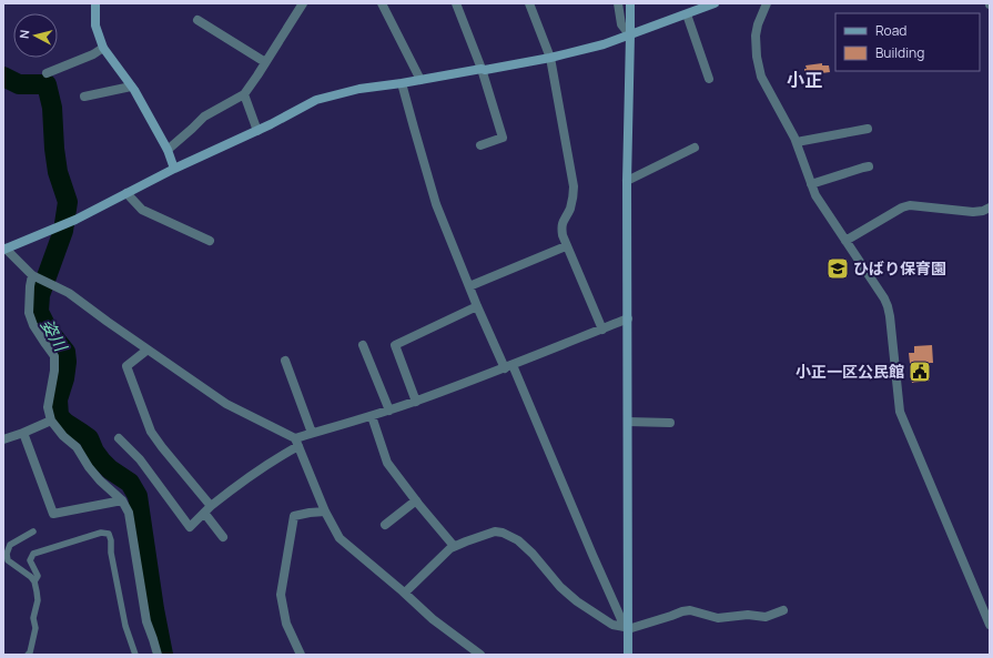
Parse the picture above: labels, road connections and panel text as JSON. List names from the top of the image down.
{
  "districts": ["小正"],
  "water": ["姿川"],
  "places": {
    "school or university": ["ひばり保育園"],
    "public building": ["小正一区公民館"]
  },
  "legend": ["Road", "Building"],
  "north": "left"
}
